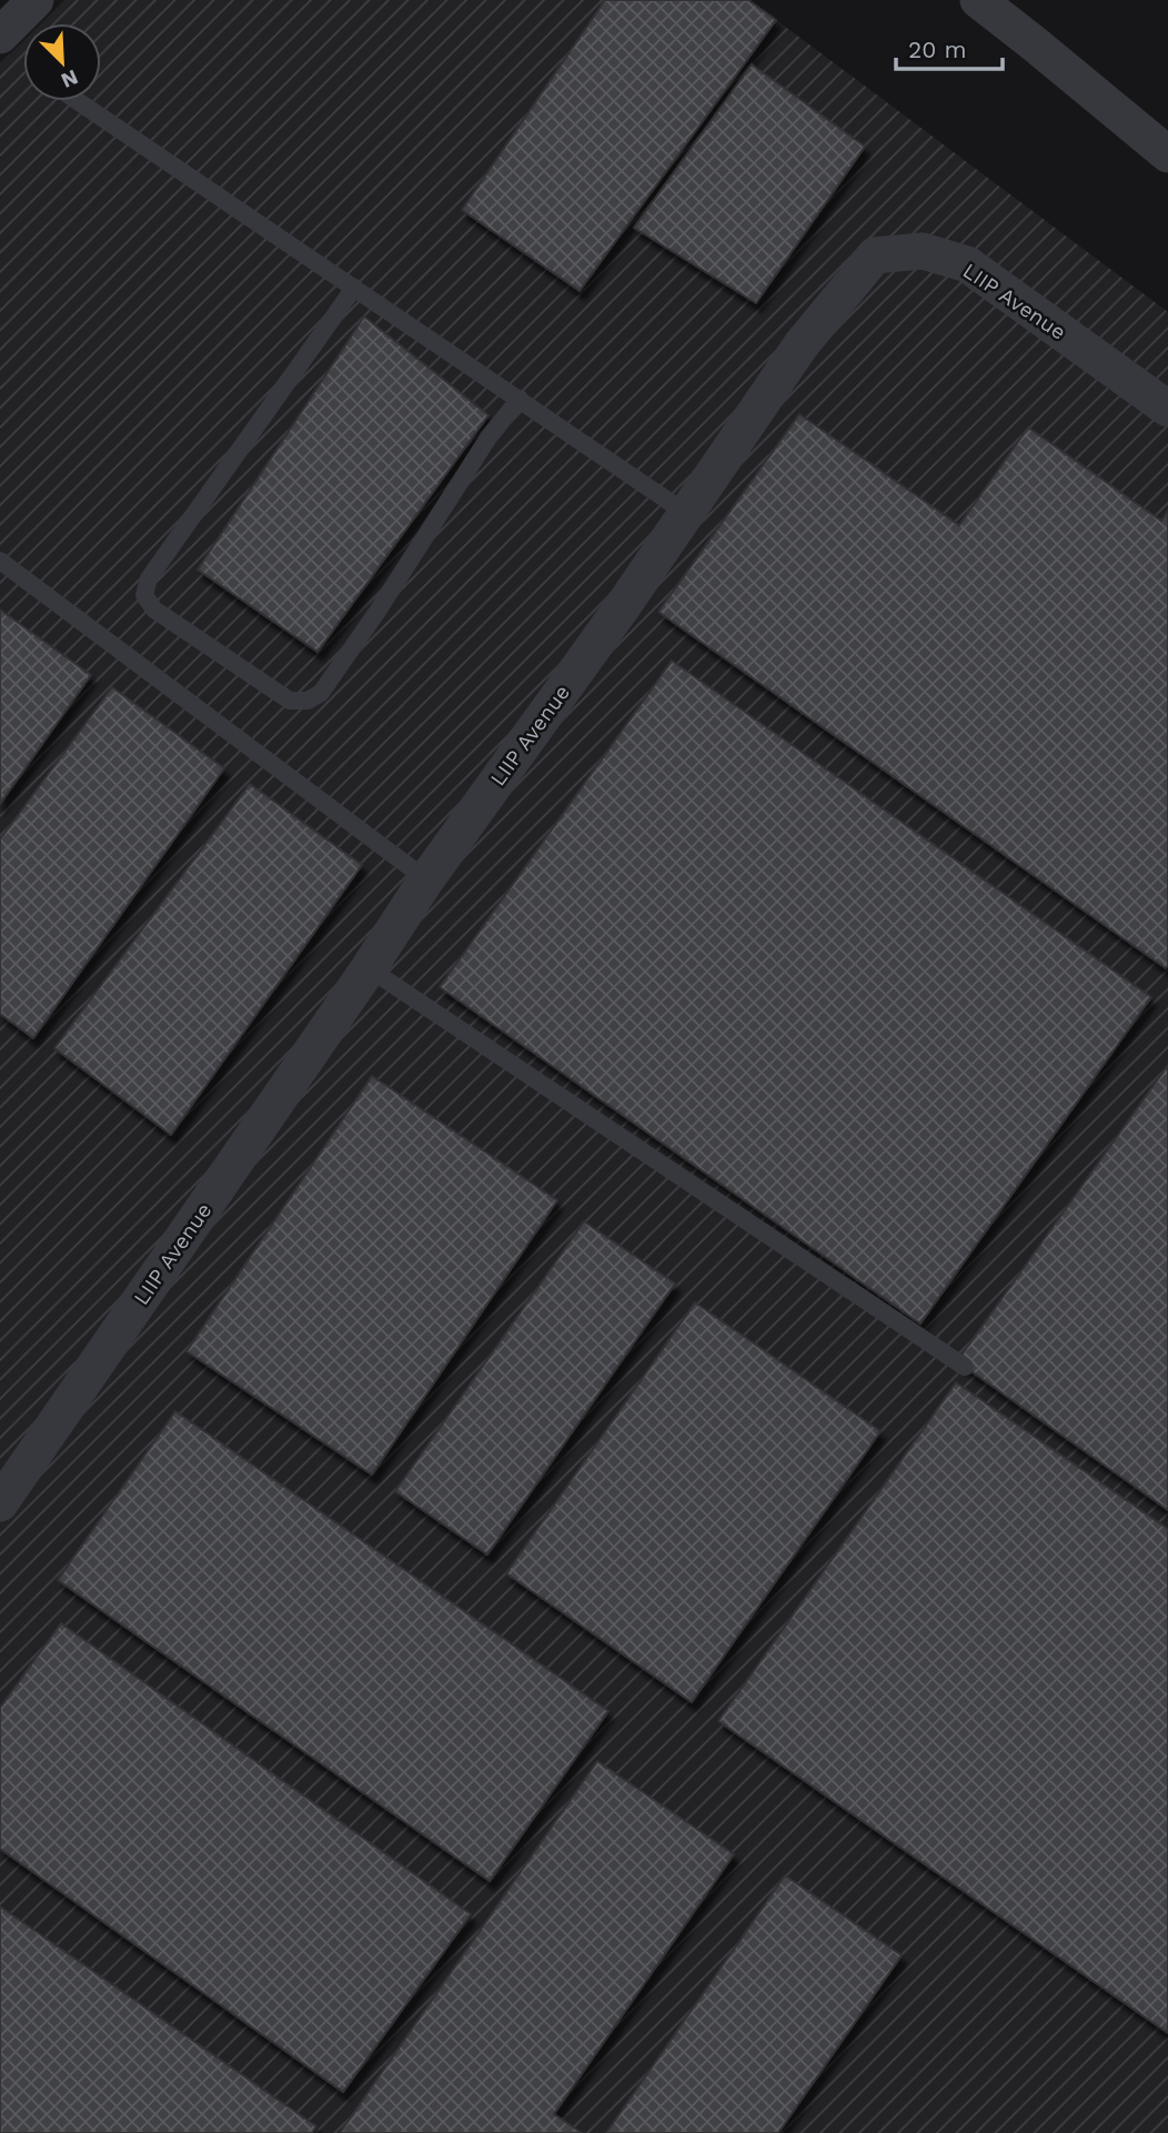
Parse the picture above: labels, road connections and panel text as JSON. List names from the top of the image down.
{
  "streets": {
    "street": ["LIIP Avenue"]
  },
  "scale_bar": "20 m",
  "north": "bottom right"
}
